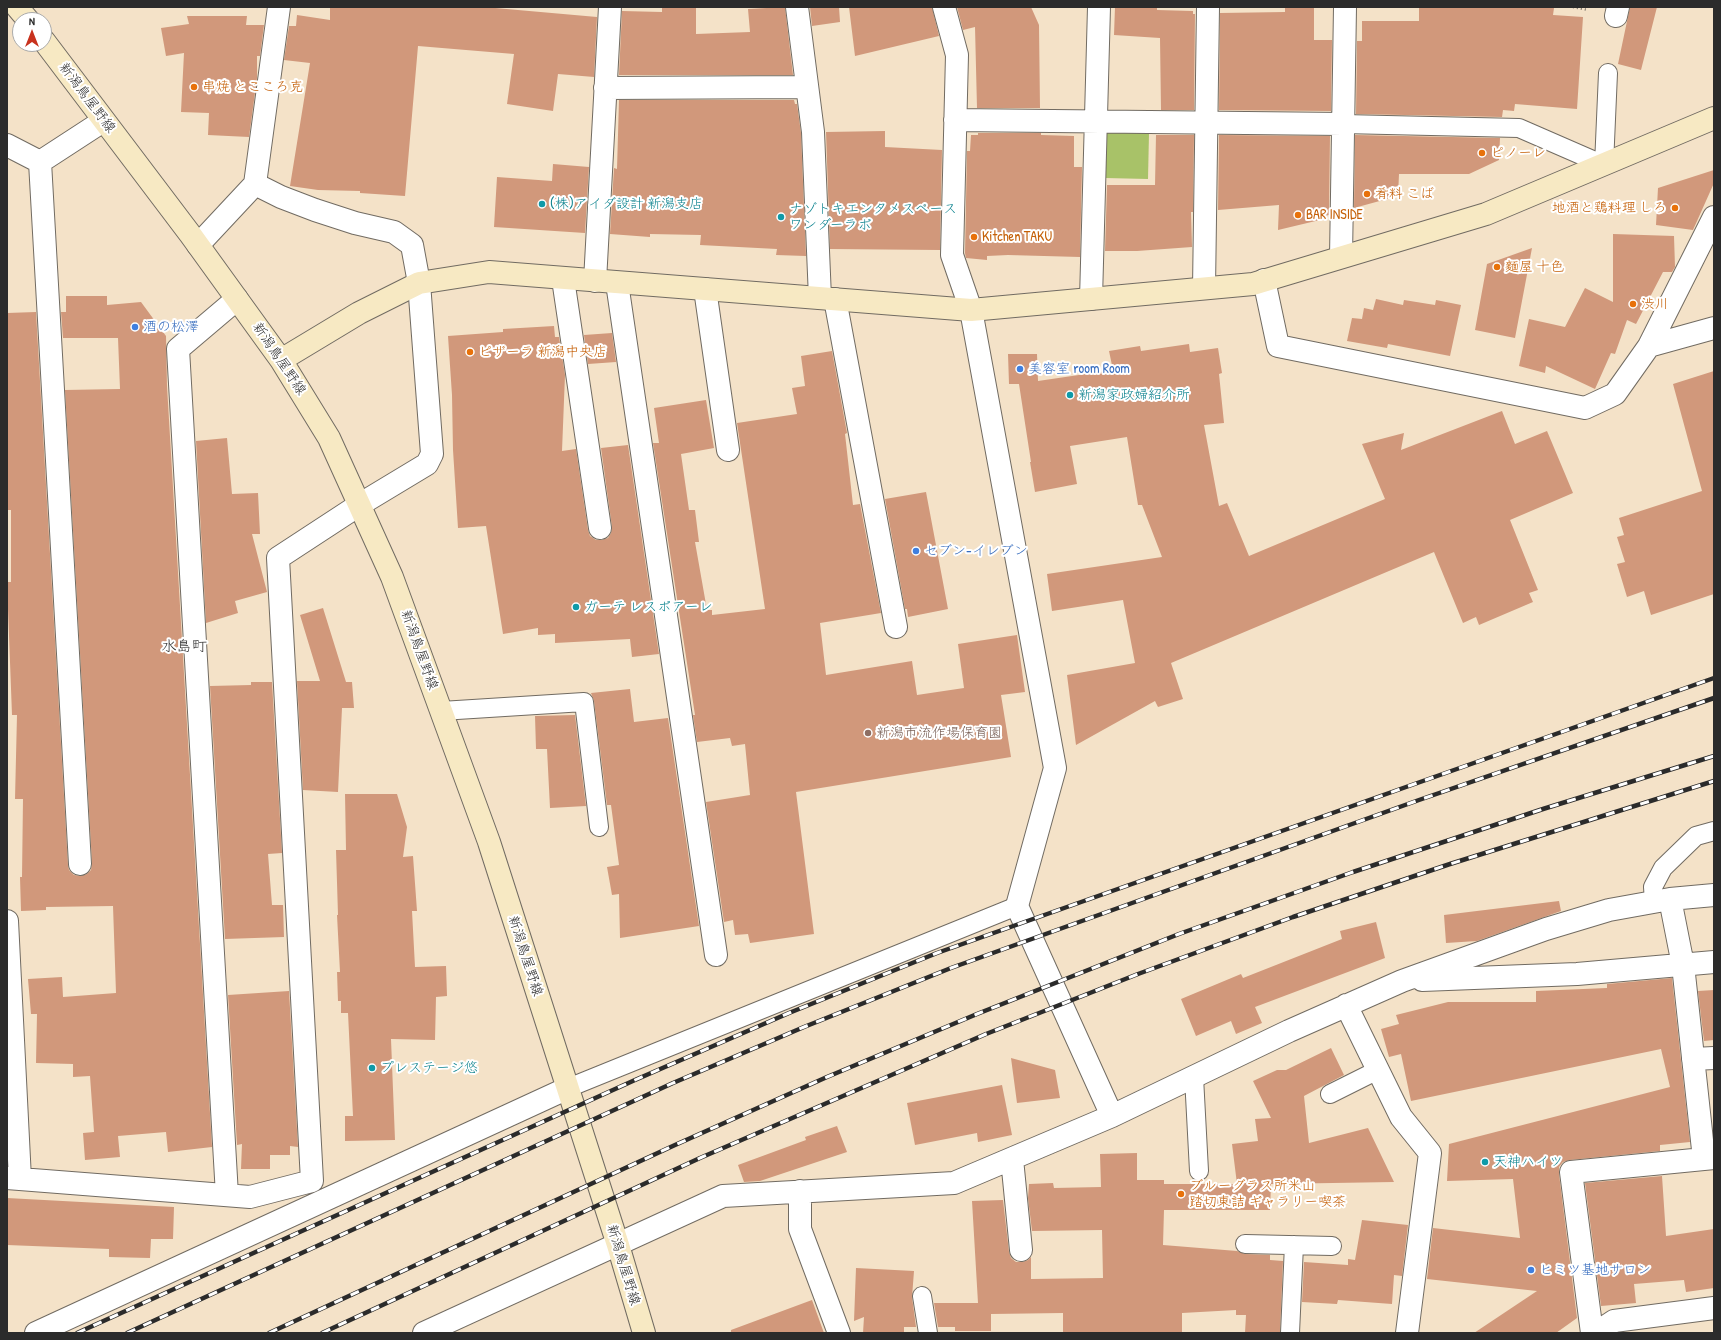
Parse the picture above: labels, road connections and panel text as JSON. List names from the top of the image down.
{
  "streets": {
    "street": ["新潟鳥屋野線"]
  },
  "districts": ["水島町"],
  "places": [
    "串焼 とこころ克",
    "ピノーレ",
    "肴料 こば",
    "(株)アイダ設計 新潟支店",
    "地酒と鶏料理 しろ",
    "BAR INSIDE",
    "ナゾトキエンタメスペース ワンダーラボ",
    "Kitchen TAKU",
    "麵屋 十色",
    "渋川",
    "酒の松澤",
    "ピザーラ 新潟中央店",
    "美容室 room Room",
    "新潟家政婦紹介所",
    "セブン-イレブン",
    "ガーテ レスポアーレ",
    "新潟市流作場保育園",
    "プレステージ悠",
    "天神ハイツ",
    "ブルーグラス所米山 踏切東詰 ギャラリー喫茶",
    "ヒミツ基地サロン"
  ],
  "north": "top"
}
